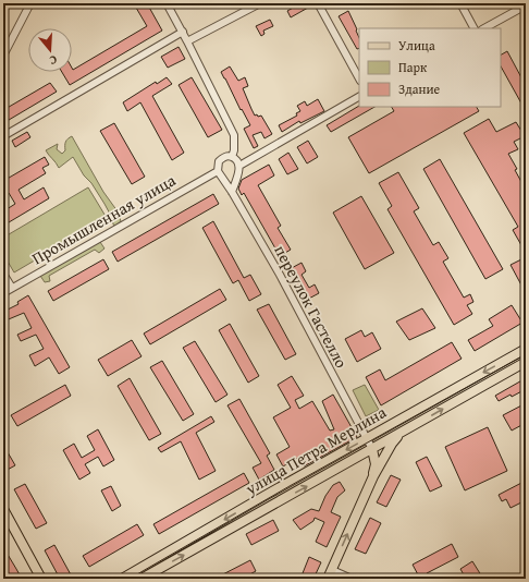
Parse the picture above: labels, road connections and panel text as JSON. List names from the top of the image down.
{
  "streets": {
    "main road": ["улица Петра Мерлина"],
    "street": ["Промышленная улица", "переулок Гастелло"]
  },
  "crossings": [
    ["Промышленная улица", "переулок Гастелло"],
    ["переулок Гастелло", "улица Петра Мерлина"]
  ],
  "legend": ["Улица", "Парк", "Здание"],
  "north": "bottom"
}
